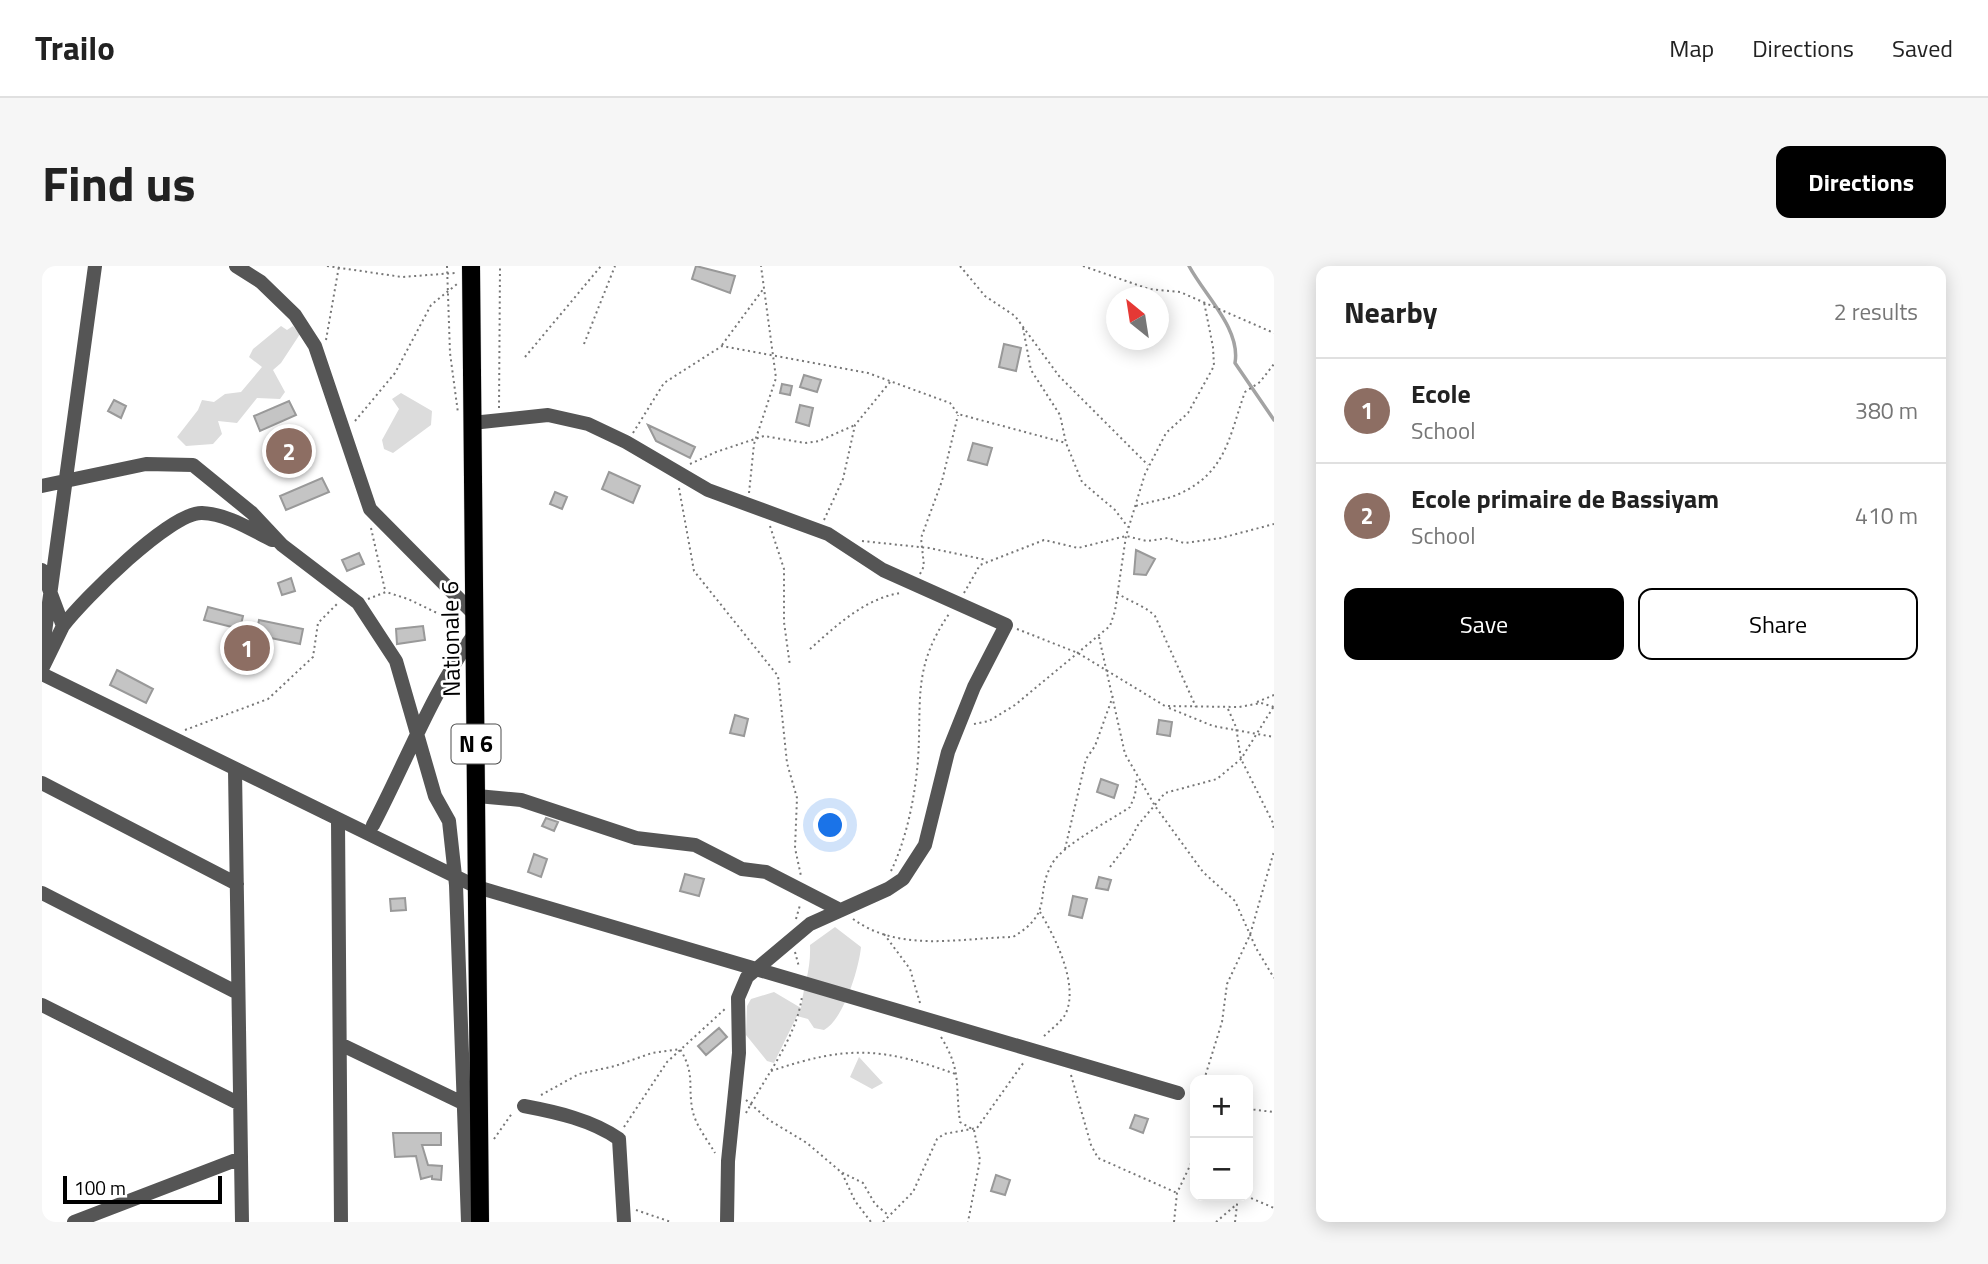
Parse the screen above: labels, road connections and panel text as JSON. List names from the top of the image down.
{
  "streets": {
    "main road": ["Nationale 6", "N 6"]
  },
  "scale_bar": "100 m",
  "north": "top left",
  "page": {
    "header": "Trailo",
    "nav": ["Map", "Directions", "Saved"],
    "title": "Find us",
    "buttons": [
      "Directions",
      ["Save", "Share"]
    ],
    "heading": ["Nearby", "2 results"],
    "list": [
      {
        "mark": "1",
        "name": "Ecole",
        "note": "School",
        "value": "380 m"
      },
      {
        "mark": "2",
        "name": "Ecole primaire de Bassiyam",
        "note": "School",
        "value": "410 m"
      }
    ],
    "pins": ["2", "1"],
    "map_buttons": ["+", "−"],
    "scale": "100 m"
  }
}
